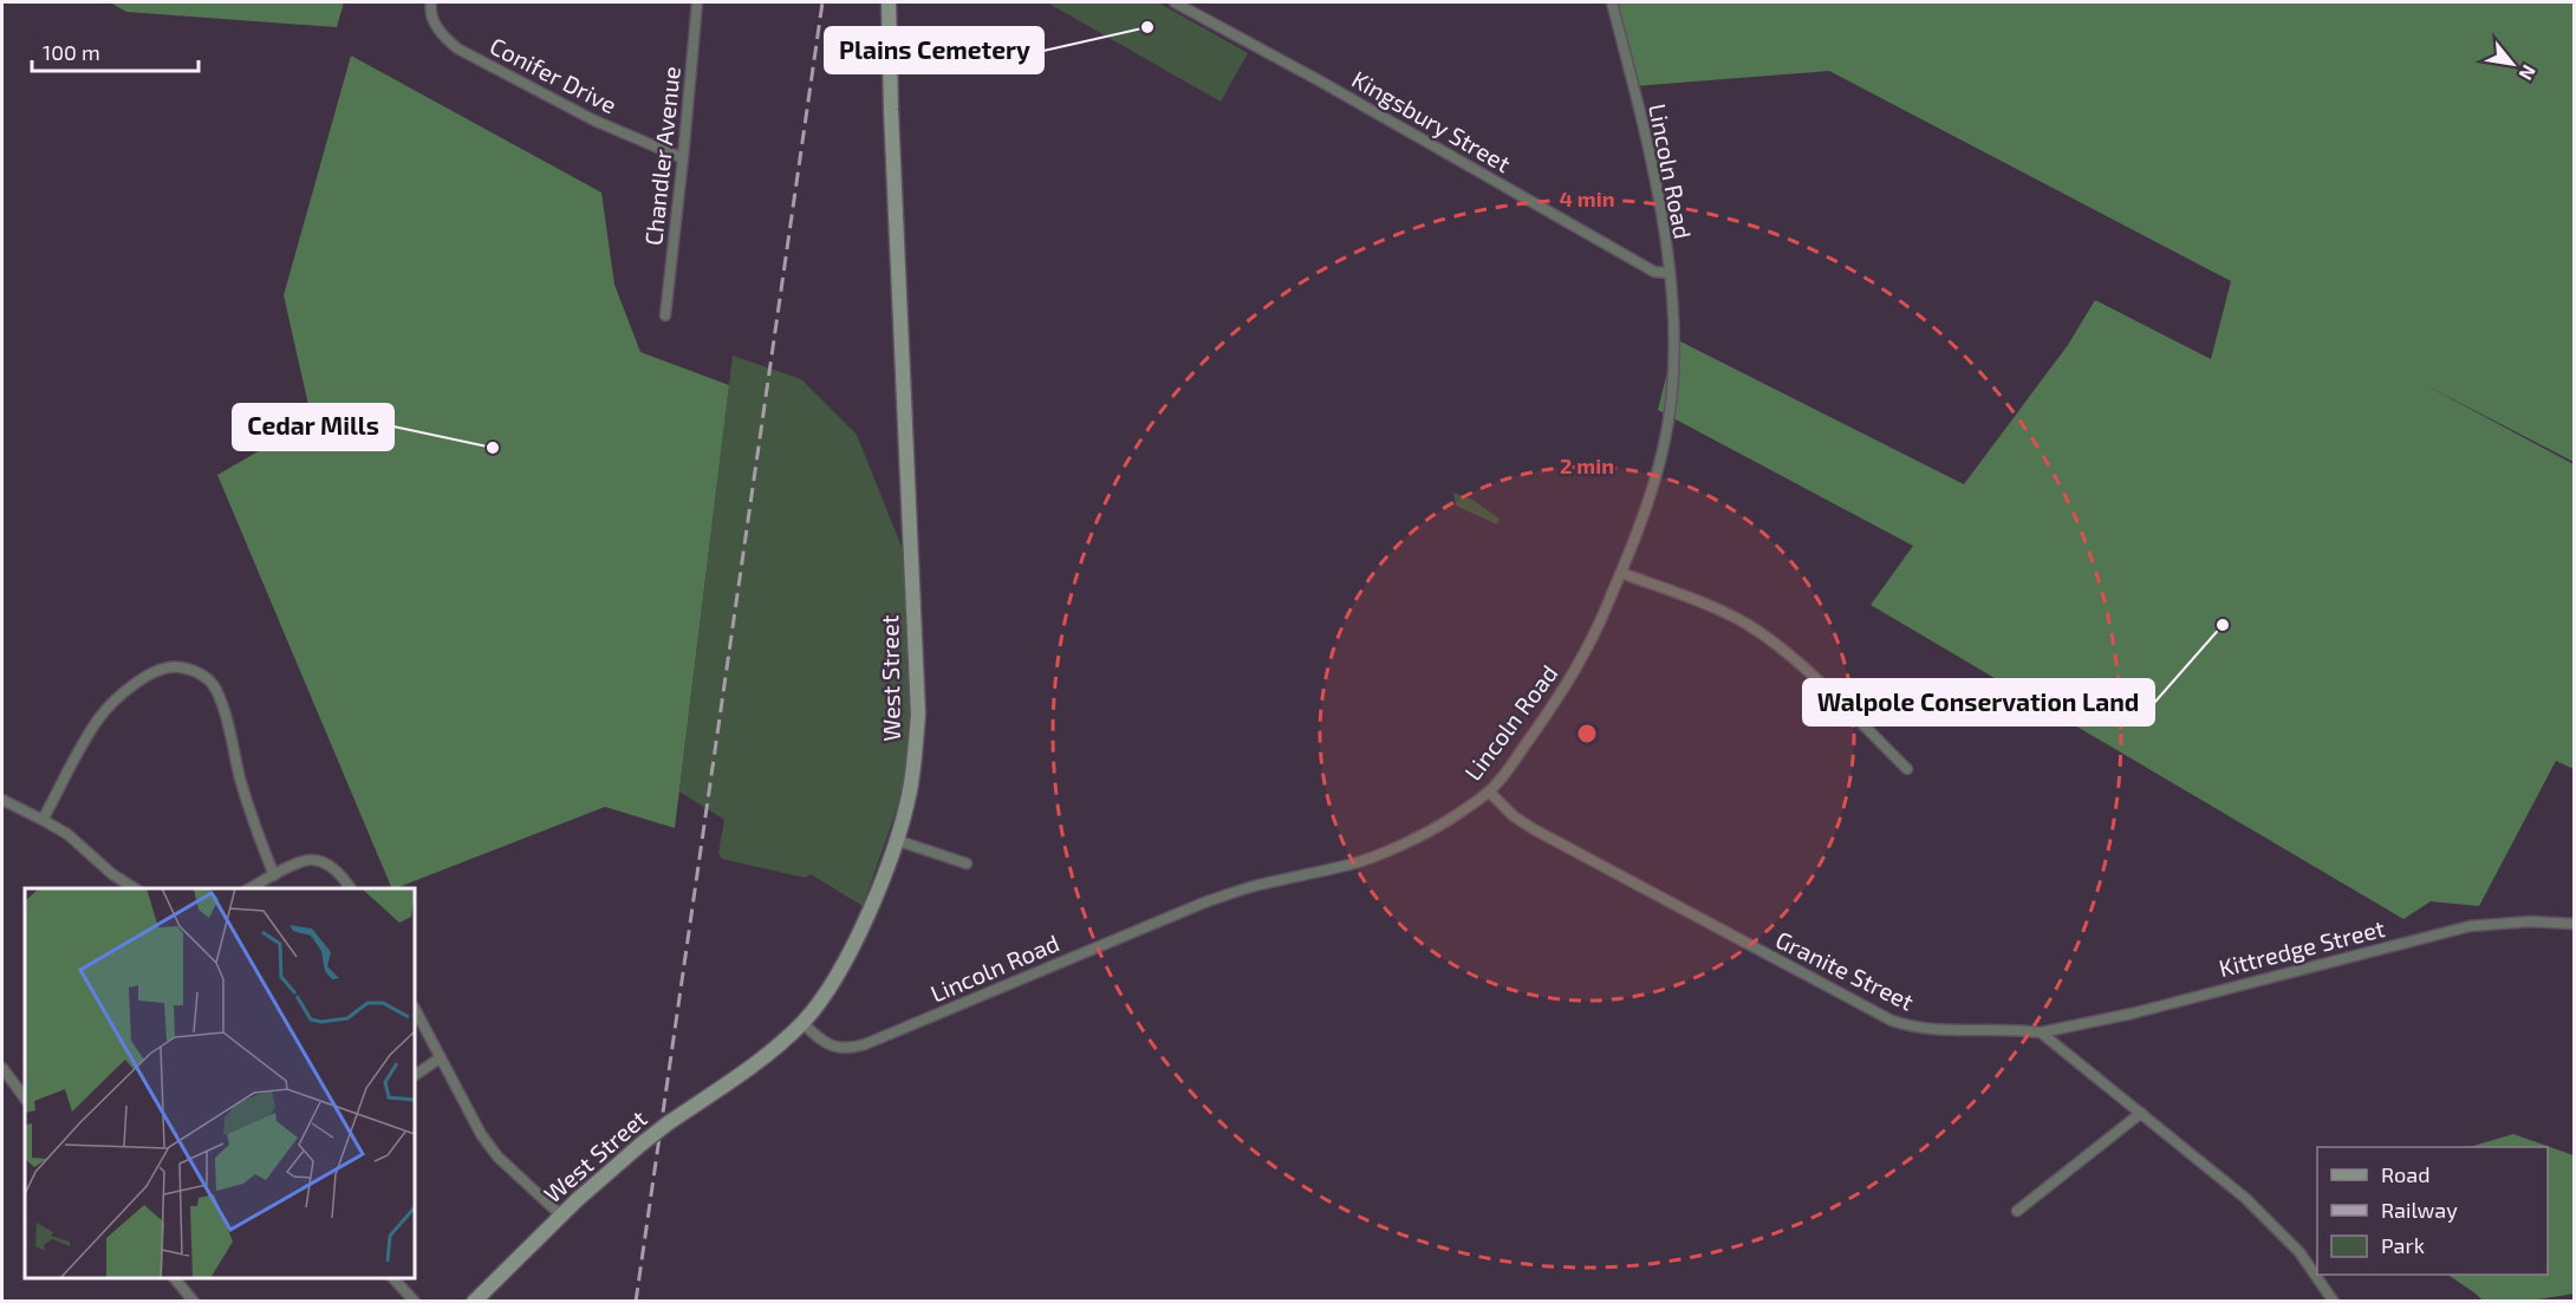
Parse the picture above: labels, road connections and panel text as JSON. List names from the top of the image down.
{
  "streets": {
    "main road": ["West Street"],
    "street": [
      "Conifer Drive",
      "Kingsbury Street",
      "Chandler Avenue",
      "Lincoln Road",
      "Kittredge Street",
      "Granite Street"
    ]
  },
  "crossings": [
    ["Conifer Drive", "Chandler Avenue"],
    ["Kingsbury Street", "Lincoln Road"],
    ["Lincoln Road", "West Street"],
    ["Lincoln Road", "Granite Street"],
    ["Kittredge Street", "Granite Street"]
  ],
  "places": ["Plains Cemetery", "Cedar Mills", "Walpole Conservation Land"],
  "legend": ["Road", "Railway", "Park"],
  "scale_bar": "100 m",
  "north": "bottom right",
  "rings": ["4 min", "2 min"]
}
